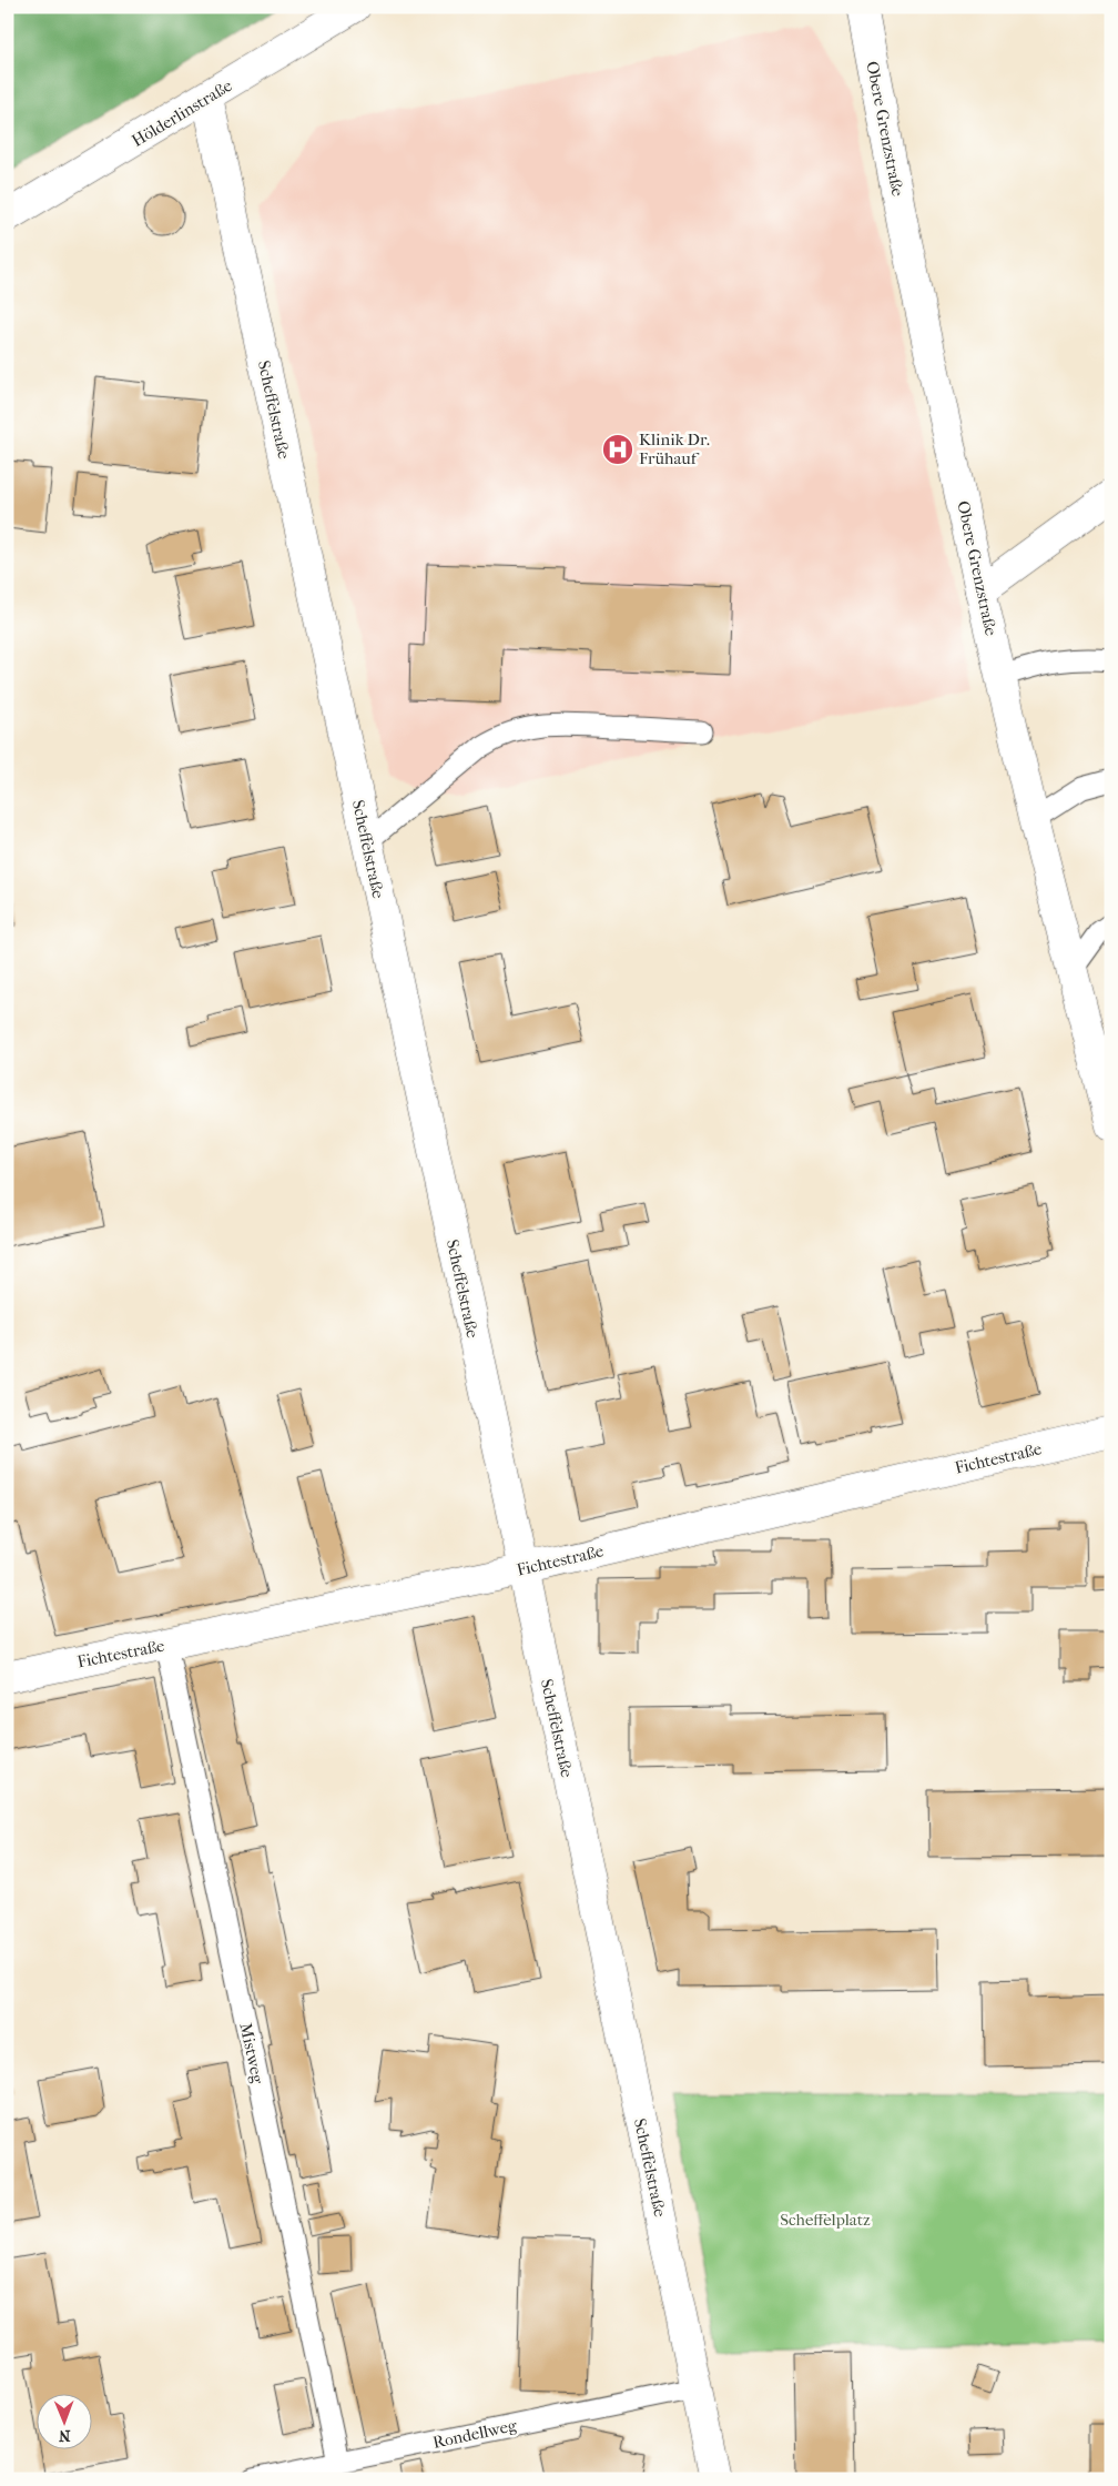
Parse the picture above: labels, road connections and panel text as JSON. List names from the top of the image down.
{
  "streets": {
    "street": [
      "Hölderlinstraße",
      "Obere Grenzstraße",
      "Scheffelstraße",
      "Fichtestraße"
    ],
    "lane": ["Mistweg", "Rondellweg"]
  },
  "crossings": [
    ["Hölderlinstraße", "Scheffelstraße"],
    ["Scheffelstraße", "Fichtestraße"],
    ["Scheffelstraße", "Rondellweg"],
    ["Fichtestraße", "Mistweg"],
    ["Mistweg", "Rondellweg"]
  ],
  "parks": ["Scheffelplatz"],
  "places": {
    "hospital": ["Klinik Dr. Frühauf"]
  },
  "north": "bottom"
}
